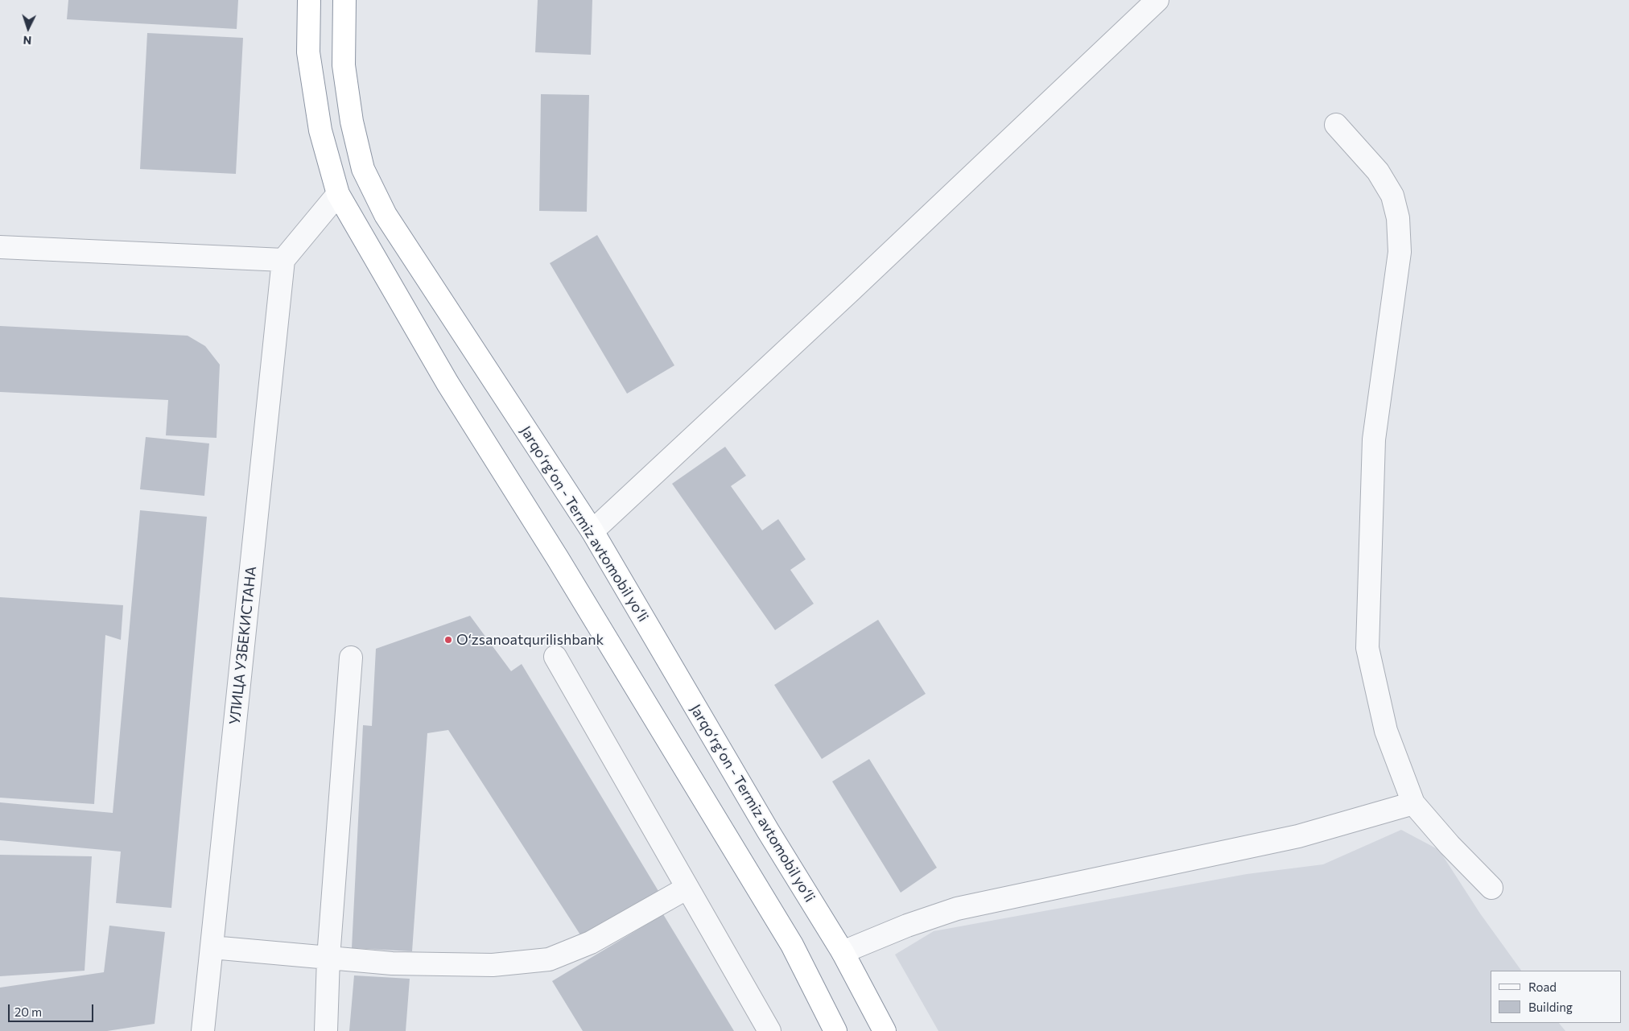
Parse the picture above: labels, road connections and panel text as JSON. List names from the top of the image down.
{
  "streets": {
    "highway": ["Jarqoʻrgʻon - Termiz avtomobil yoʻli"],
    "street": ["УЛИЦА УЗБЕКИСТАНА"]
  },
  "places": ["Oʻzsanoatqurilishbank"],
  "legend": ["Road", "Building"],
  "scale_bar": "20 m",
  "north": "bottom"
}
